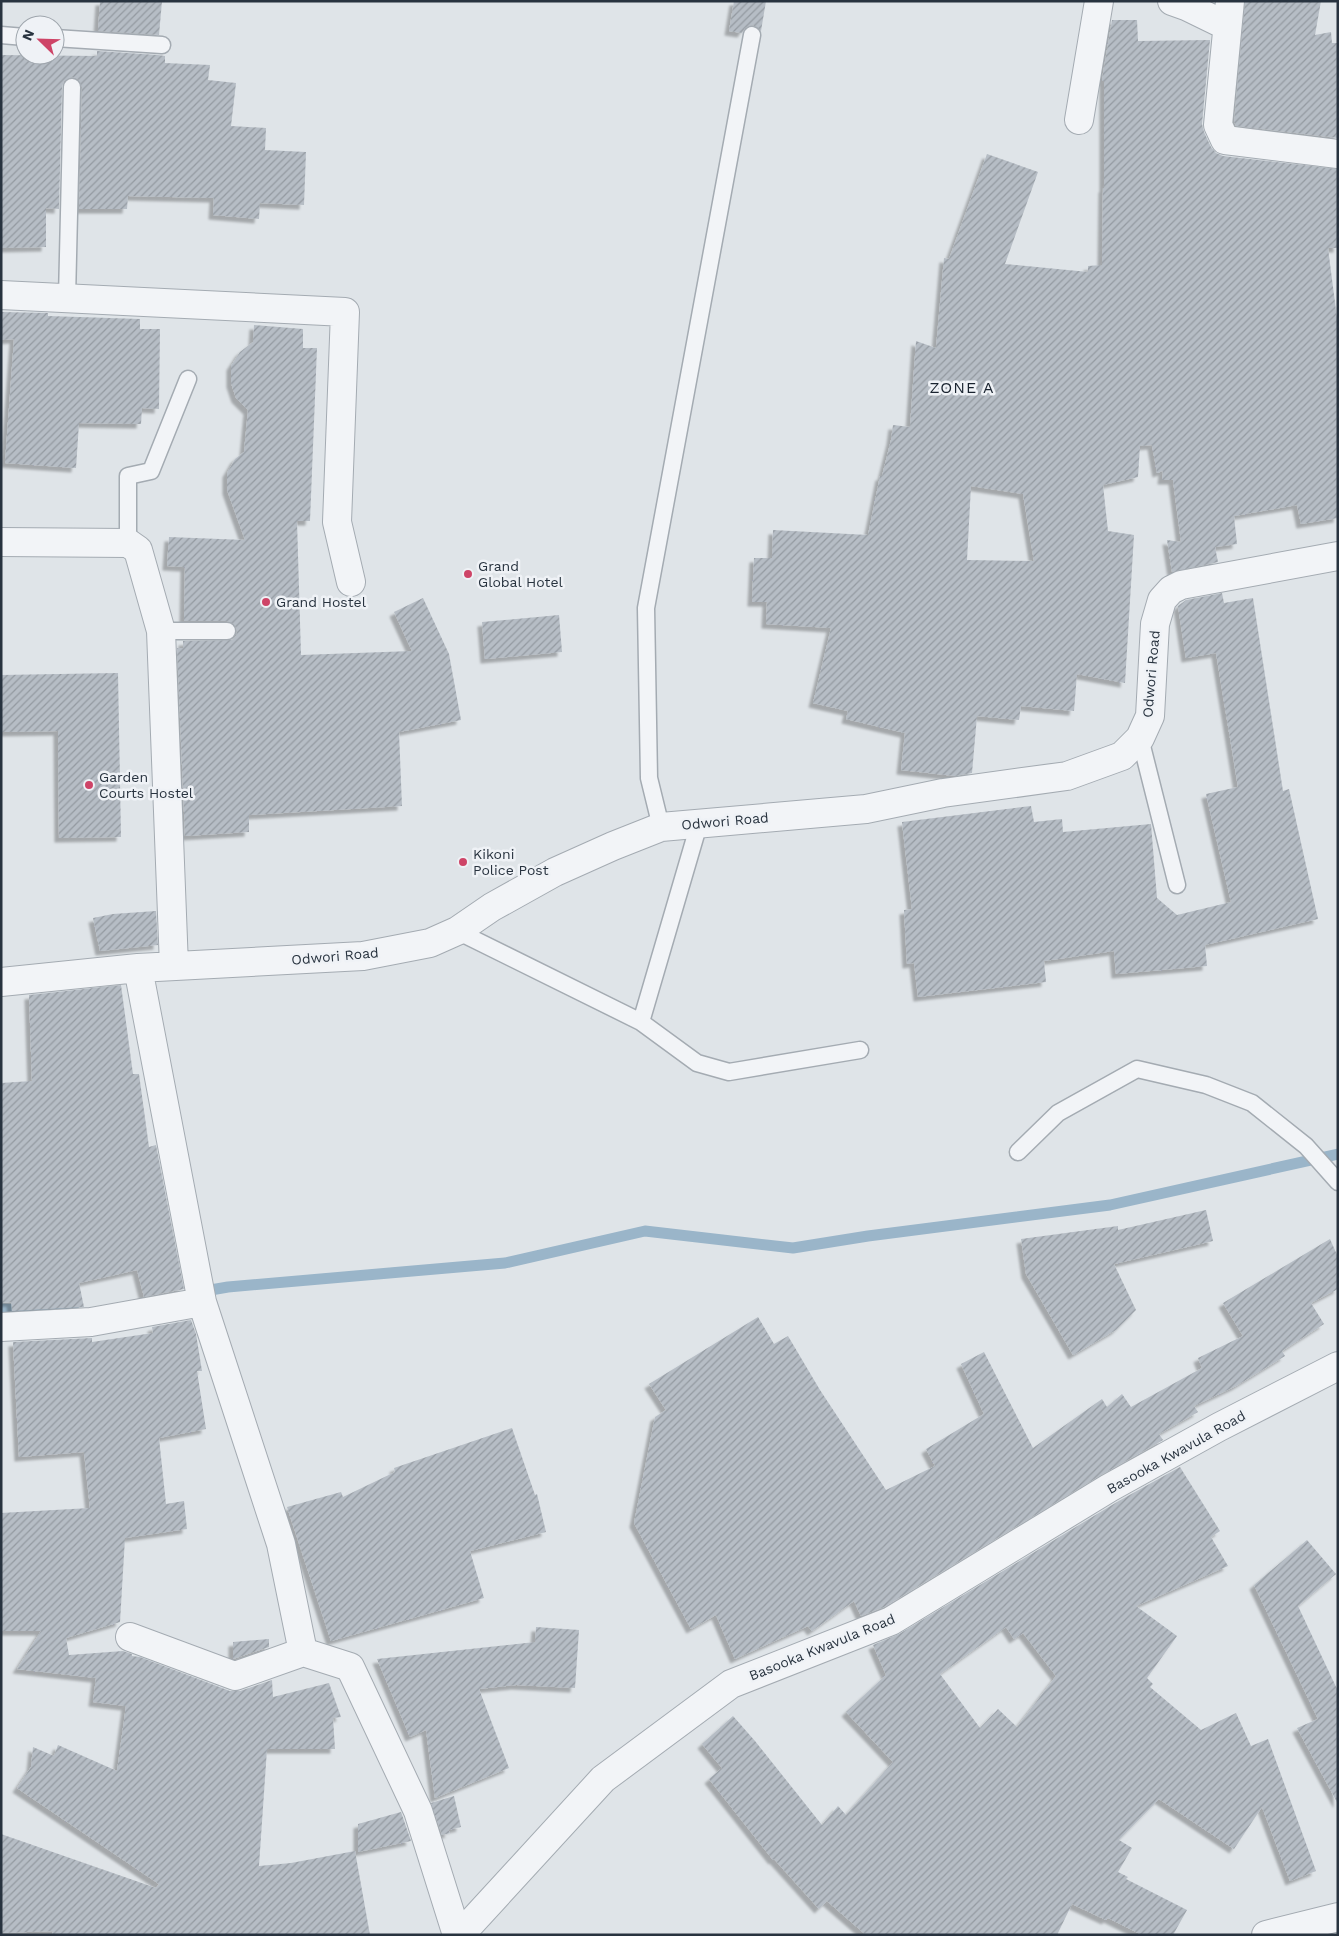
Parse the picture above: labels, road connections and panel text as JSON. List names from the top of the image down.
{
  "streets": {
    "street": ["Odwori Road", "Basooka Kwavula Road"]
  },
  "districts": ["ZONE A"],
  "places": [
    "Grand Global Hotel",
    "Grand Hostel",
    "Garden Courts Hostel",
    "Kikoni Police Post"
  ],
  "north": "top left"
}
